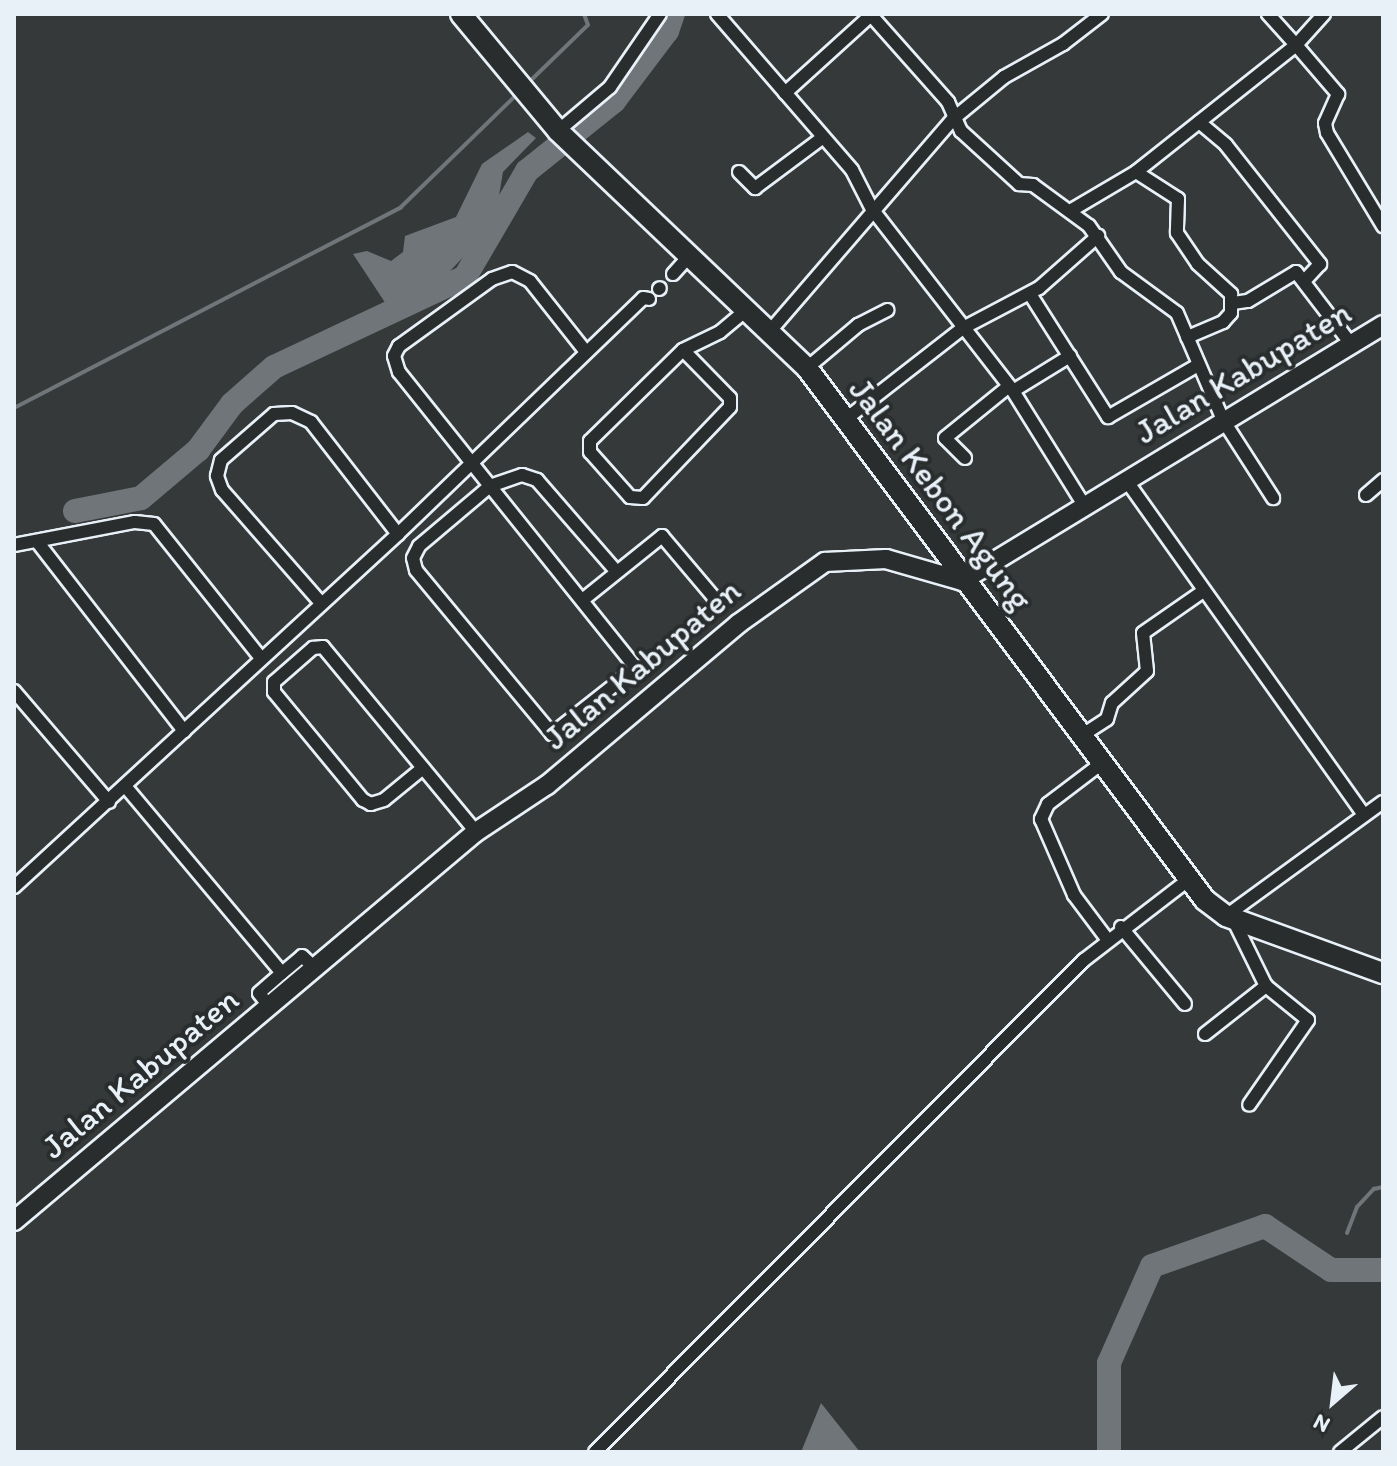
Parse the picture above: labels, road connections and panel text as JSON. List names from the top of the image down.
{
  "streets": {
    "main road": ["Jalan Kabupaten", "Jalan Kebon Agung"]
  },
  "crossings": [
    ["Jalan Kabupaten", "Jalan Kebon Agung"]
  ],
  "north": "bottom left"
}
